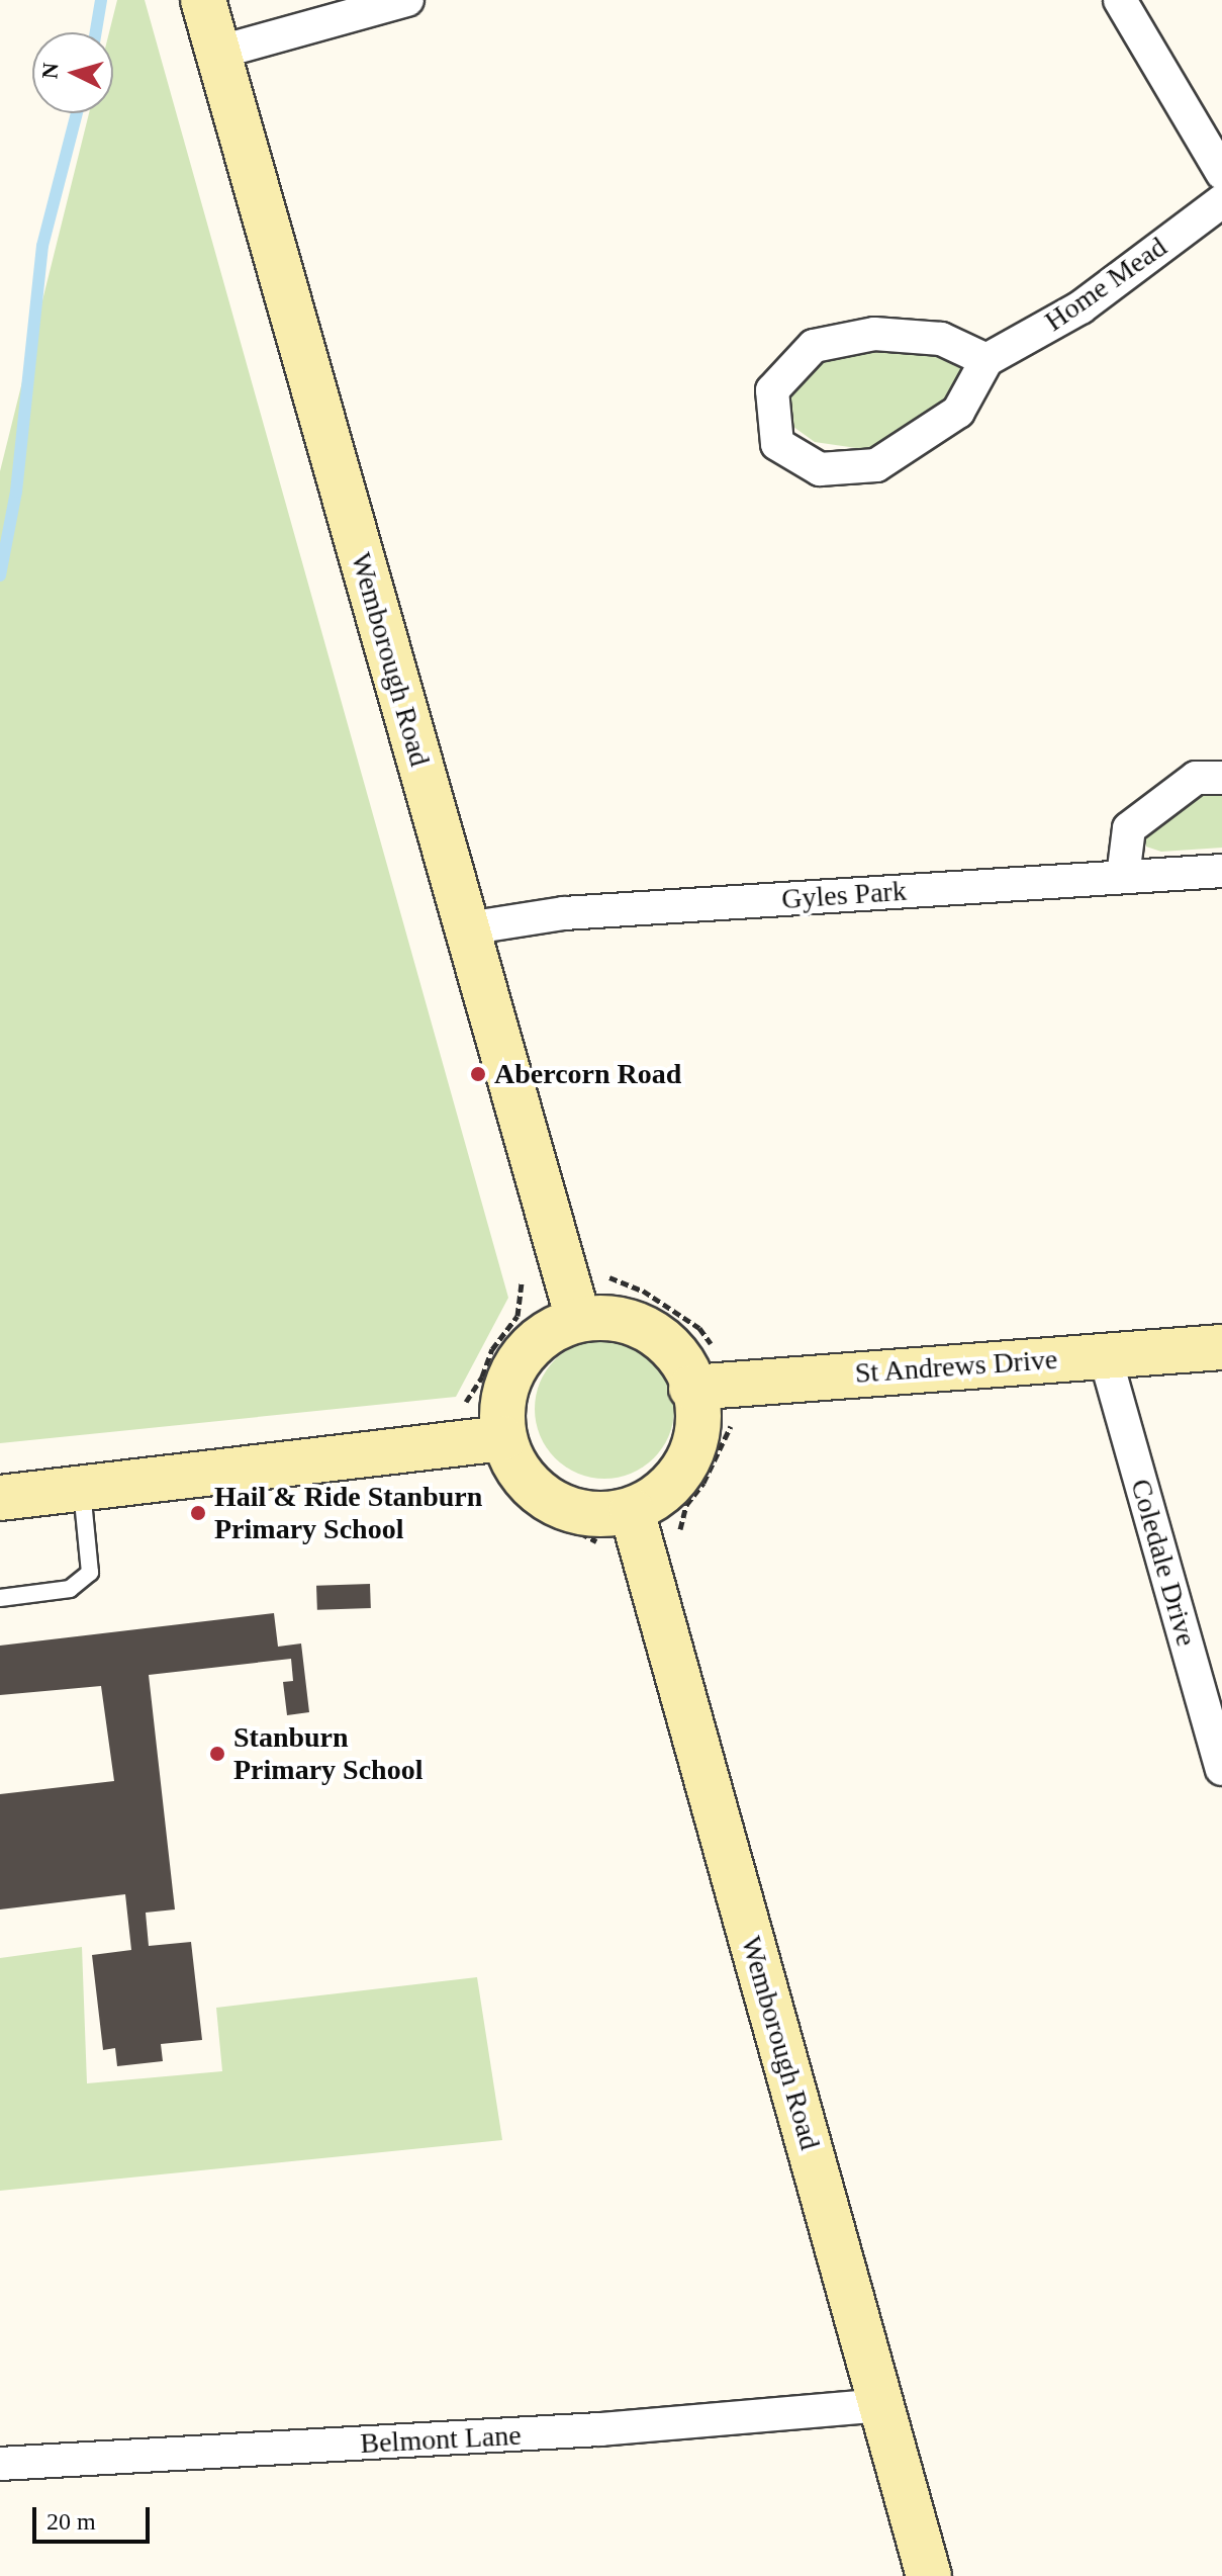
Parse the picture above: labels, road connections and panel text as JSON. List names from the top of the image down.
{
  "streets": {
    "street": [
      "Home Mead",
      "Wemborough Road",
      "Gyles Park",
      "St Andrews Drive",
      "Coledale Drive",
      "Belmont Lane"
    ]
  },
  "crossings": [
    ["Wemborough Road", "Gyles Park"],
    ["Wemborough Road", "St Andrews Drive"],
    ["Wemborough Road", "Belmont Lane"],
    ["St Andrews Drive", "Coledale Drive"]
  ],
  "places": ["Abercorn Road", "Hail & Ride Stanburn Primary School", "Stanburn Primary School"],
  "scale_bar": "20 m",
  "north": "left"
}
